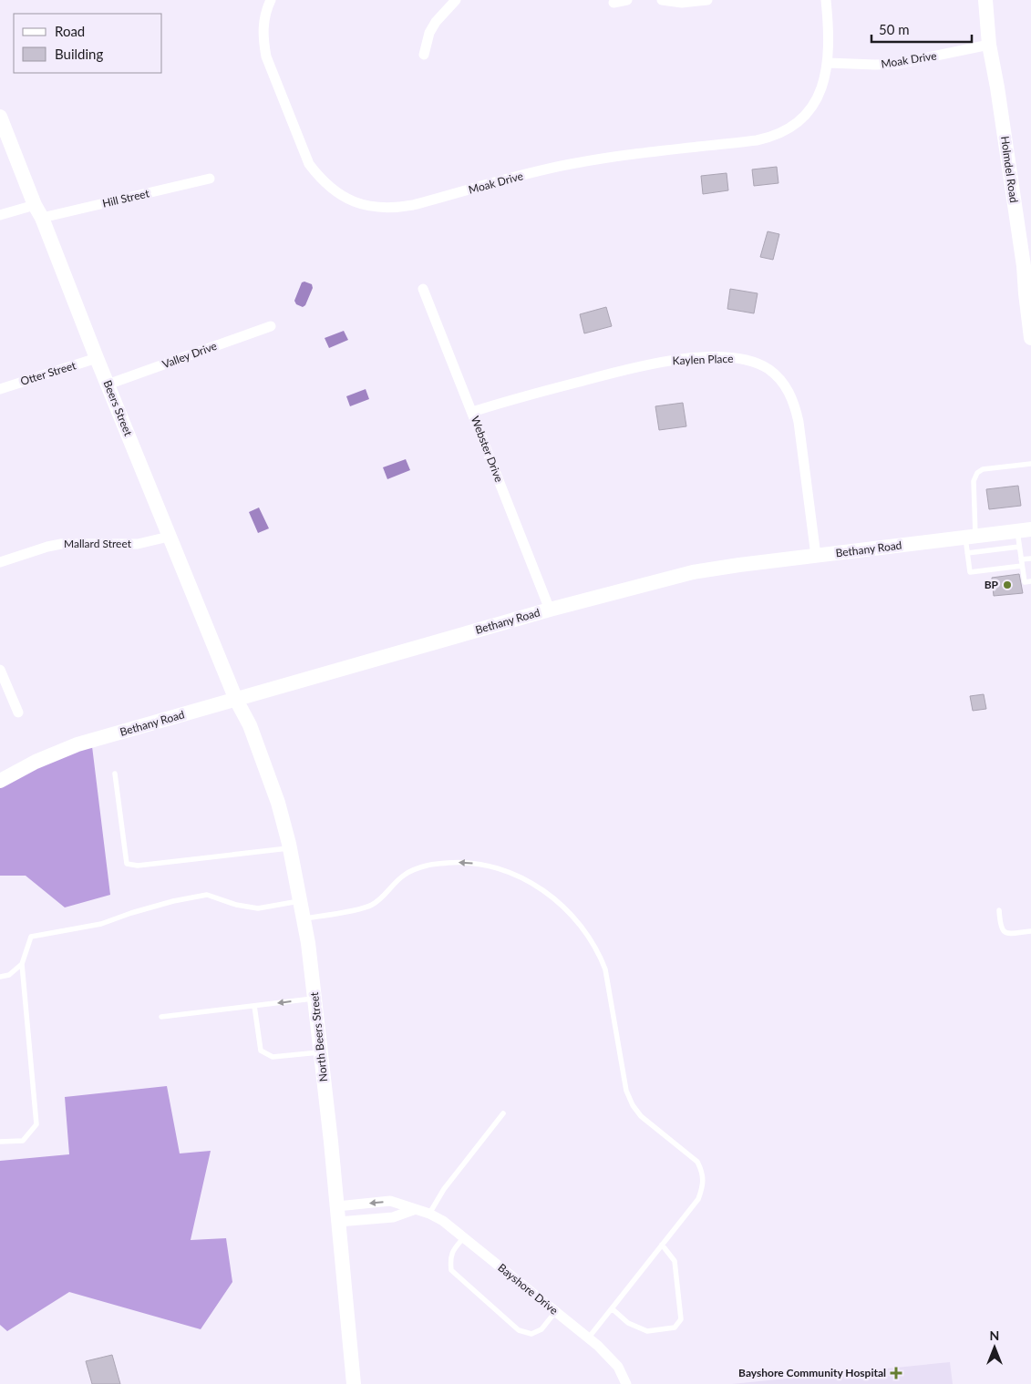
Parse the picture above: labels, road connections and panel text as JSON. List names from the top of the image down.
{
  "streets": {
    "street": [
      "Moak Drive",
      "Holmdel Road",
      "Hill Street",
      "Valley Drive",
      "Kaylen Place",
      "Otter Street",
      "Beers Street",
      "Webster Drive",
      "Mallard Street",
      "Bethany Road",
      "North Beers Street",
      "Bayshore Drive"
    ]
  },
  "crossings": [
    ["Moak Drive", "Holmdel Road"],
    ["Hill Street", "Beers Street"],
    ["Valley Drive", "Beers Street"],
    ["Kaylen Place", "Webster Drive"],
    ["Kaylen Place", "Bethany Road"],
    ["Otter Street", "Beers Street"],
    ["Beers Street", "Mallard Street"],
    ["Beers Street", "Bethany Road"],
    ["Beers Street", "North Beers Street"],
    ["Webster Drive", "Bethany Road"],
    ["Bethany Road", "North Beers Street"],
    ["North Beers Street", "Bayshore Drive"]
  ],
  "places": {
    "other": ["BP"],
    "health": ["Bayshore Community Hospital"]
  },
  "legend": ["Road", "Building"],
  "scale_bar": "50 m",
  "north": "top"
}
